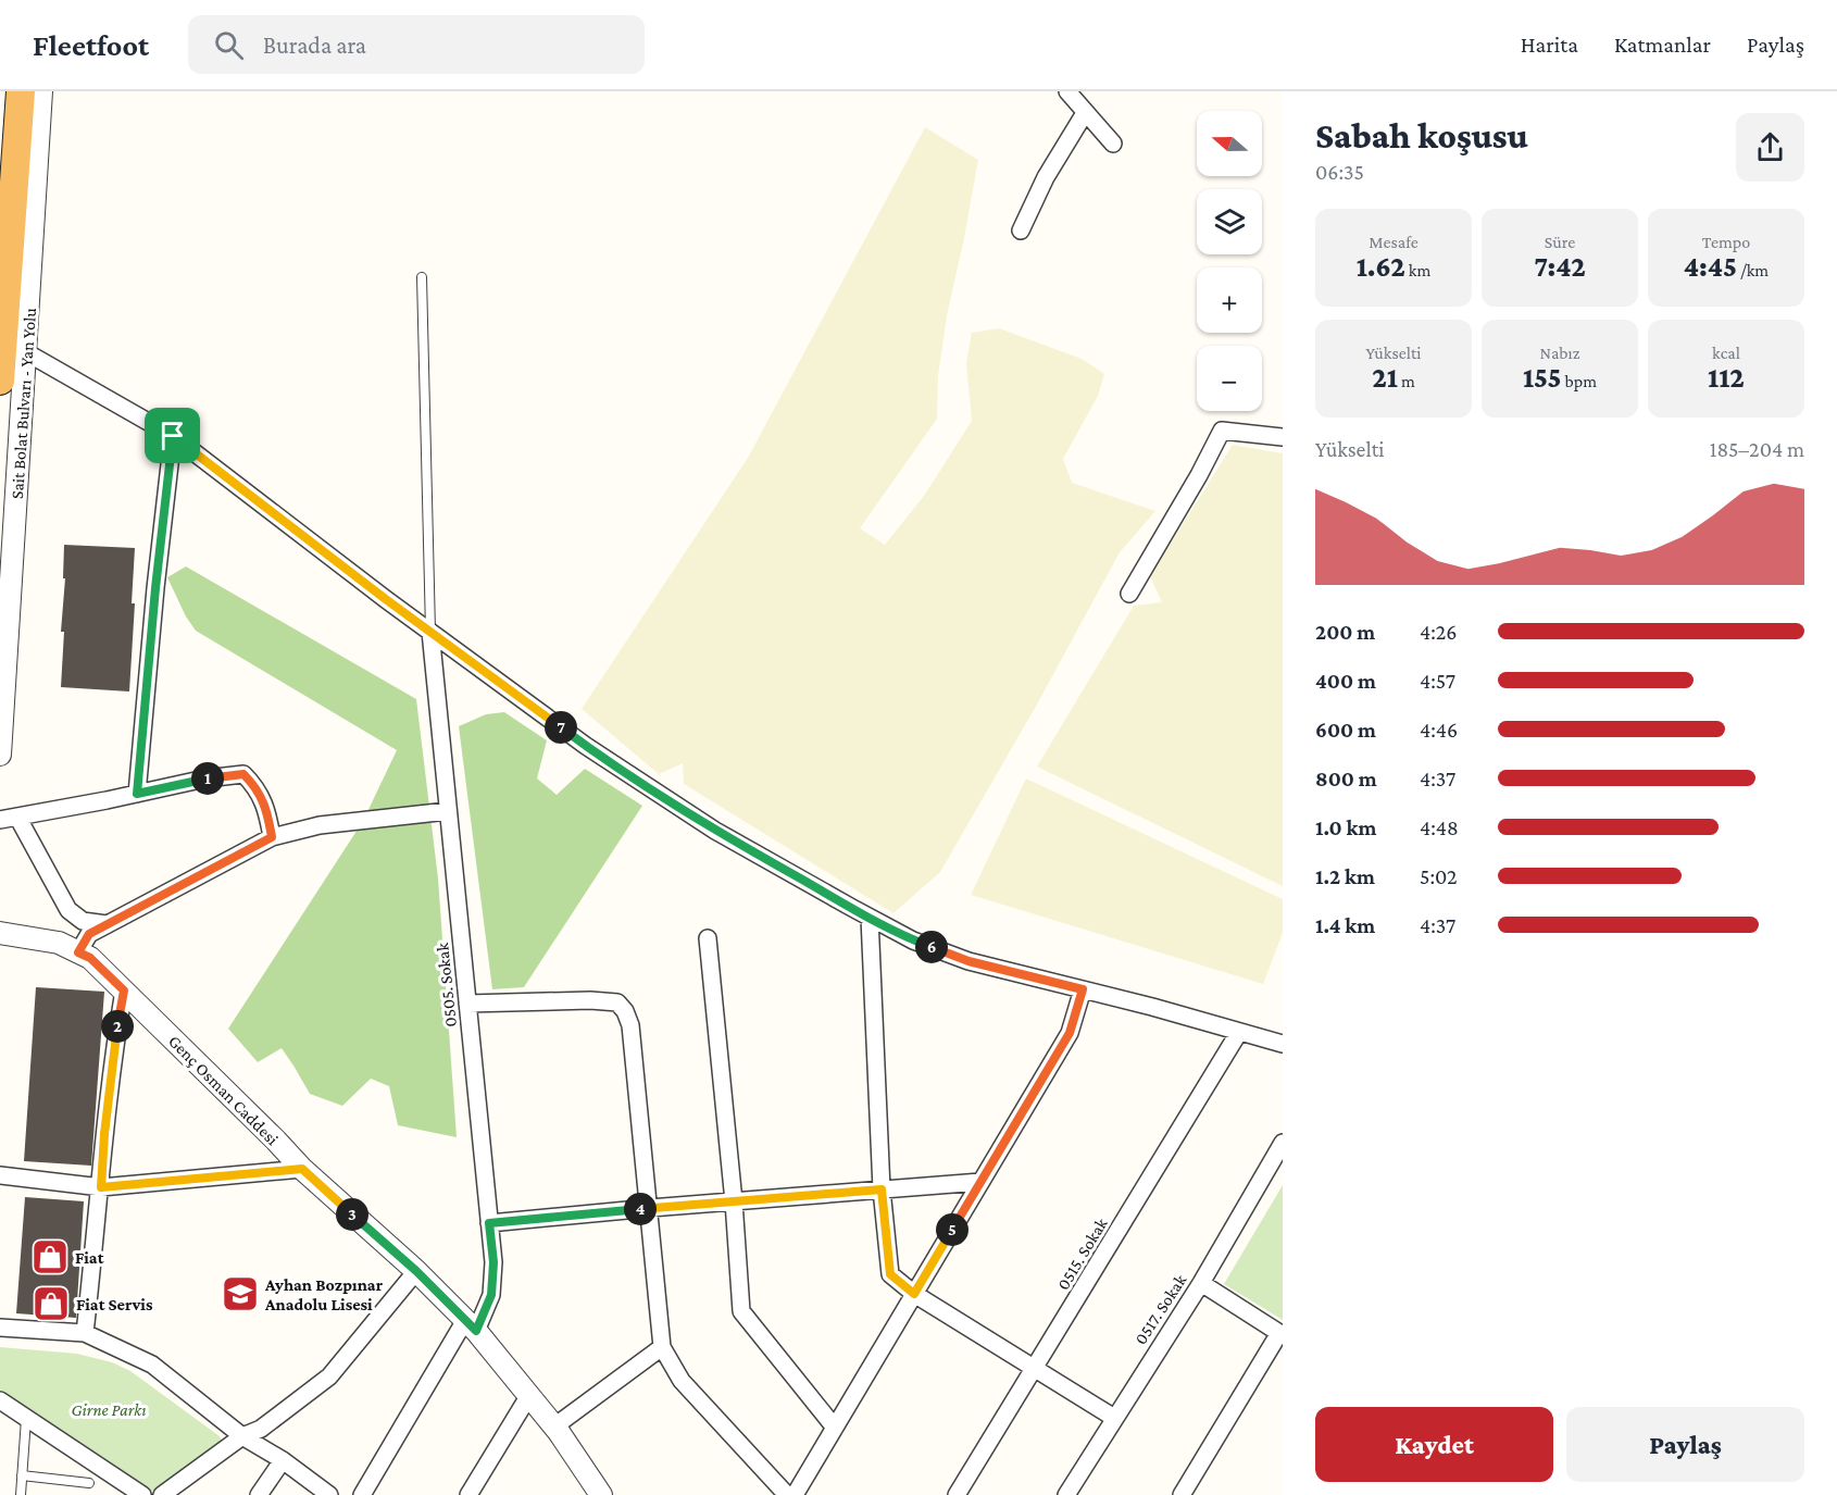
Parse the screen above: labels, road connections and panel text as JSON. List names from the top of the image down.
{
  "streets": {
    "street": [
      "Sait Bolat Bulvarı - Yan Yolu",
      "0505. Sokak",
      "Genç Osman Caddesi",
      "0515. Sokak",
      "0517. Sokak"
    ]
  },
  "crossings": [
    ["0505. Sokak", "Genç Osman Caddesi"]
  ],
  "parks": ["Girne Parkı"],
  "places": {
    "shop": ["Fiat", "Fiat Servis"],
    "school or university": ["Ayhan Bozpınar Anadolu Lisesi"]
  },
  "north": "left",
  "page": {
    "header": "Fleetfoot",
    "search": "Burada ara",
    "nav": ["Harita", "Katmanlar", "Paylaş"],
    "heading": ["Sabah koşusu", "06:35"],
    "map_buttons": ["+", "−"],
    "stats": [
      ["Mesafe", "1.62 km"],
      ["Süre", "7:42"],
      ["Tempo", "4:45 /km"],
      ["Yükselti", "21 m"],
      ["Nabız", "155 bpm"],
      ["kcal", "112"]
    ],
    "chart": ["Yükselti", "185–204 m"],
    "list": [
      {
        "name": "200 m",
        "note": "4:26"
      },
      {
        "name": "400 m",
        "note": "4:57"
      },
      {
        "name": "600 m",
        "note": "4:46"
      },
      {
        "name": "800 m",
        "note": "4:37"
      },
      {
        "name": "1.0 km",
        "note": "4:48"
      },
      {
        "name": "1.2 km",
        "note": "5:02"
      },
      {
        "name": "1.4 km",
        "note": "4:37"
      }
    ],
    "pins": [
      "7",
      "1",
      "6",
      "2",
      "4",
      "3",
      "5"
    ],
    "buttons": ["Kaydet", "Paylaş"]
  }
}
